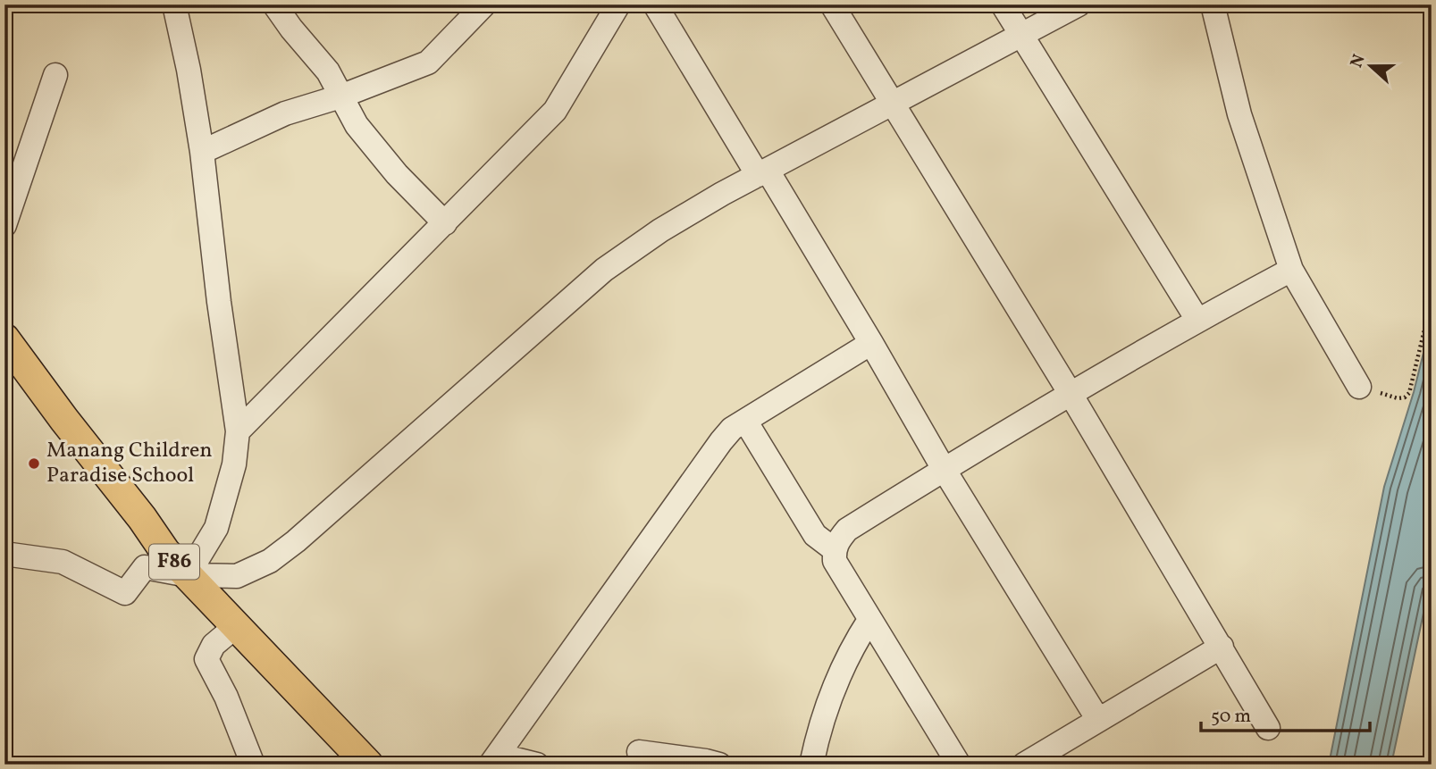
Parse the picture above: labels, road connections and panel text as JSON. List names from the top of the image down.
{
  "streets": {
    "main road": ["F86"]
  },
  "places": ["Manang Children Paradise School"],
  "scale_bar": "50 m",
  "north": "left"
}
